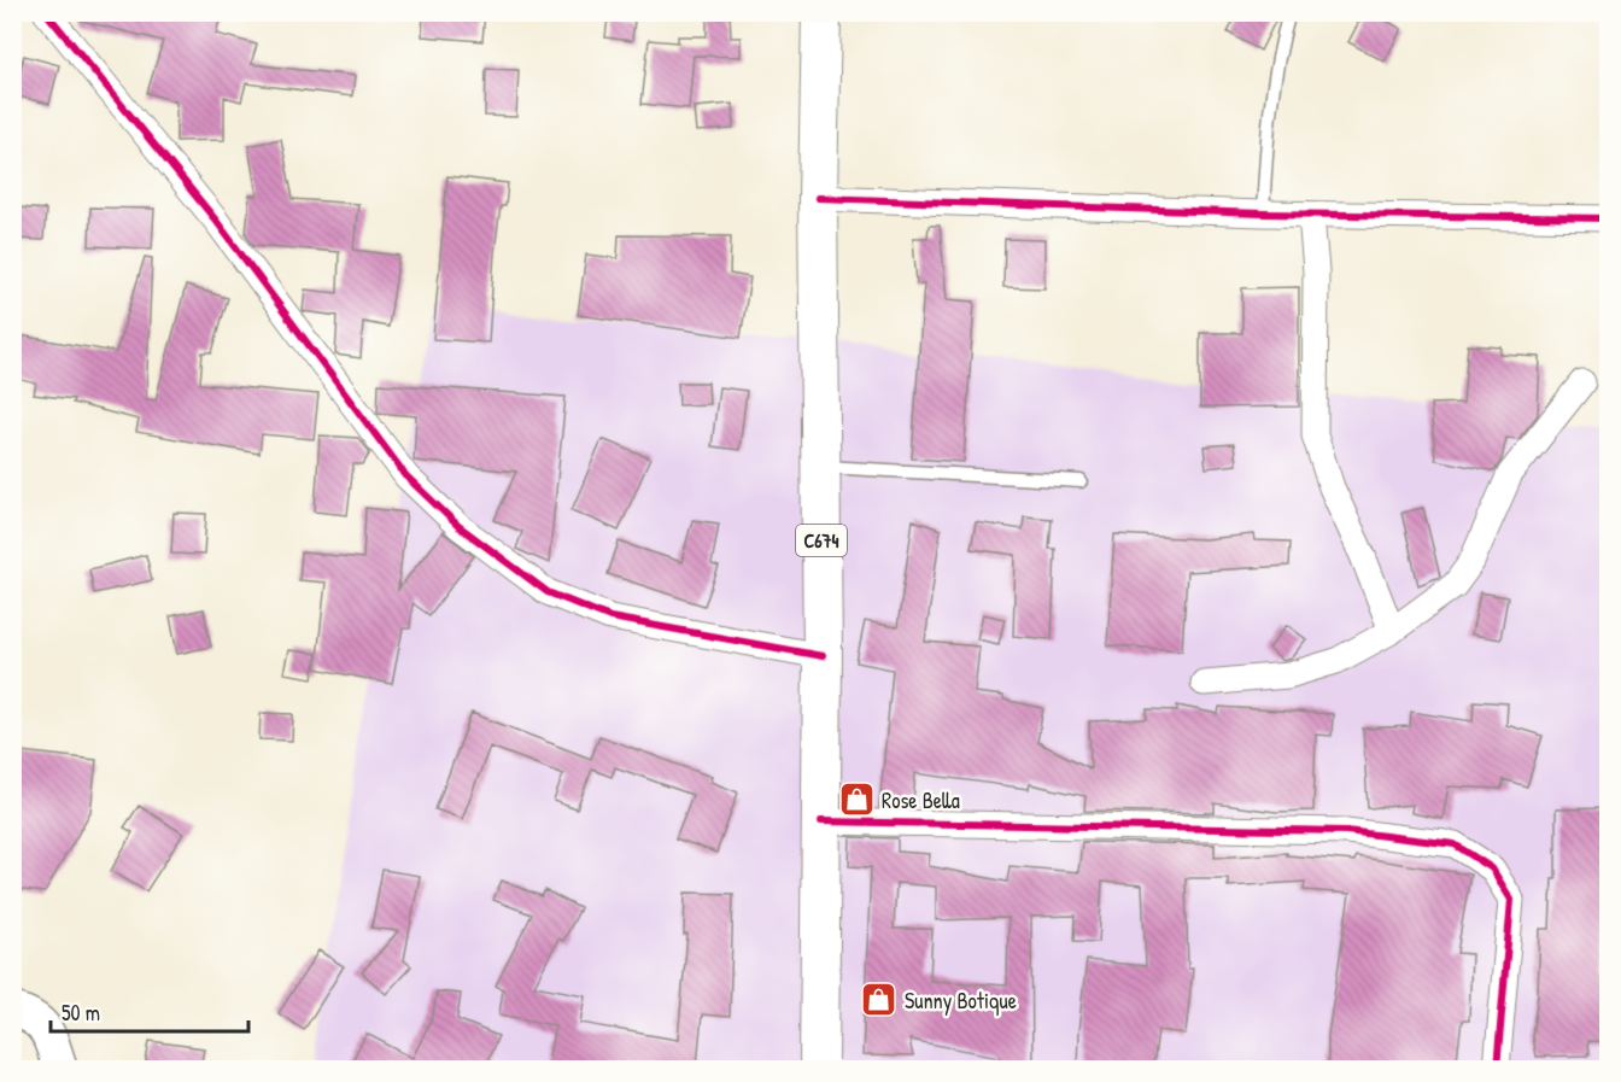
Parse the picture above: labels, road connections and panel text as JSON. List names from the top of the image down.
{
  "streets": {
    "main road": ["C674"]
  },
  "places": {
    "shop": ["Rose Bella", "Sunny Botique"]
  },
  "scale_bar": "50 m"
}
